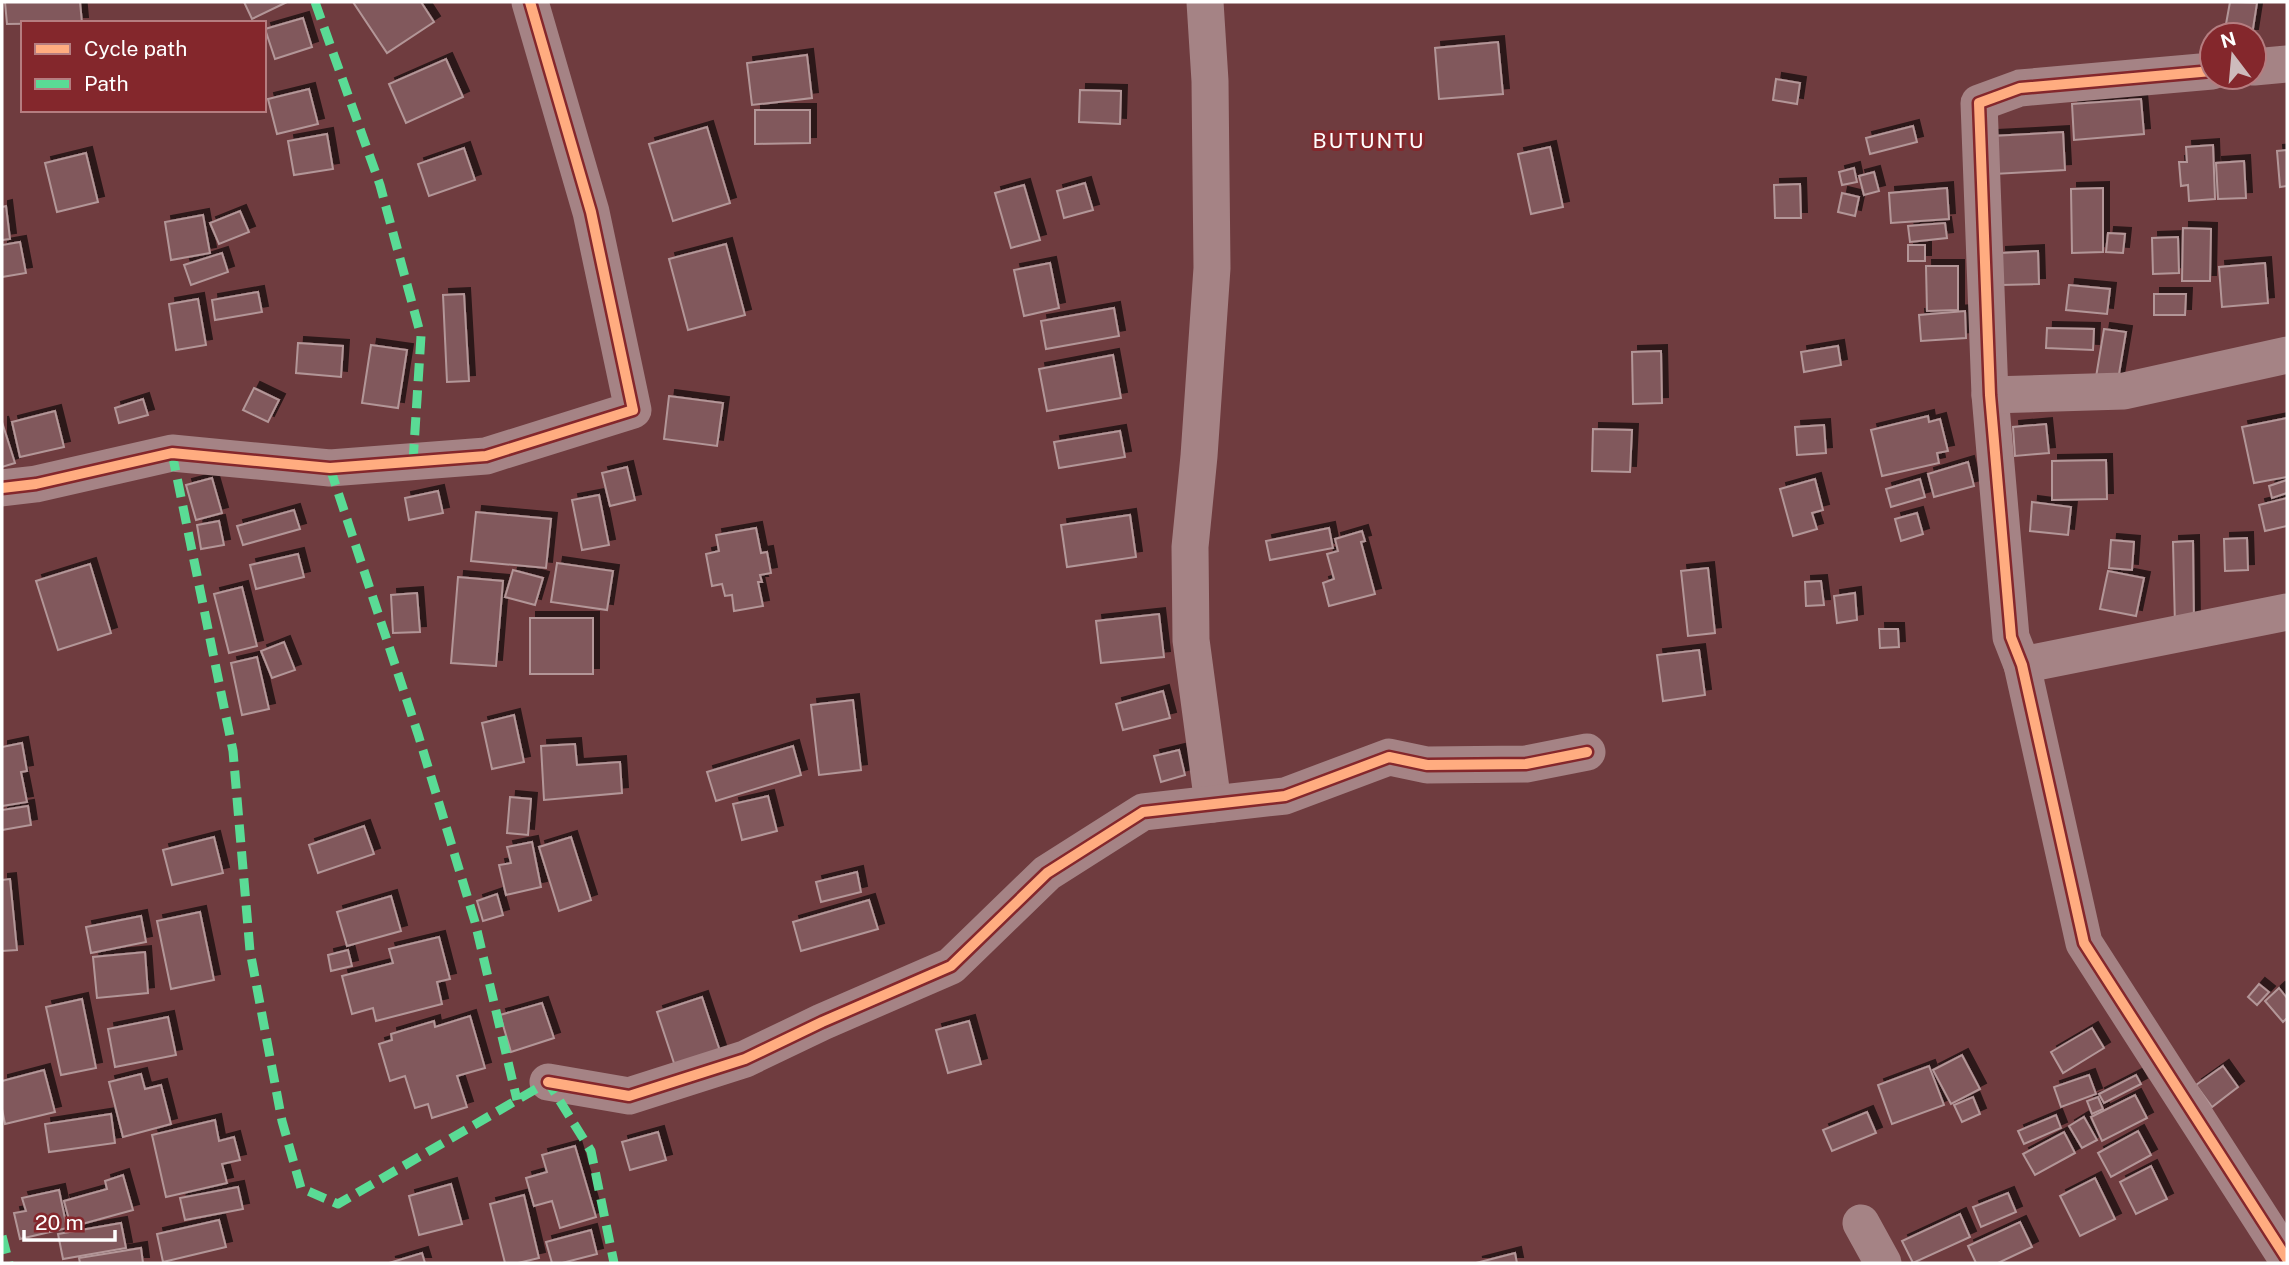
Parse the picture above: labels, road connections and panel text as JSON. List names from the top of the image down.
{
  "districts": ["BUTUNTU"],
  "legend": ["Cycle path", "Path"],
  "scale_bar": "20 m",
  "north": "top"
}
